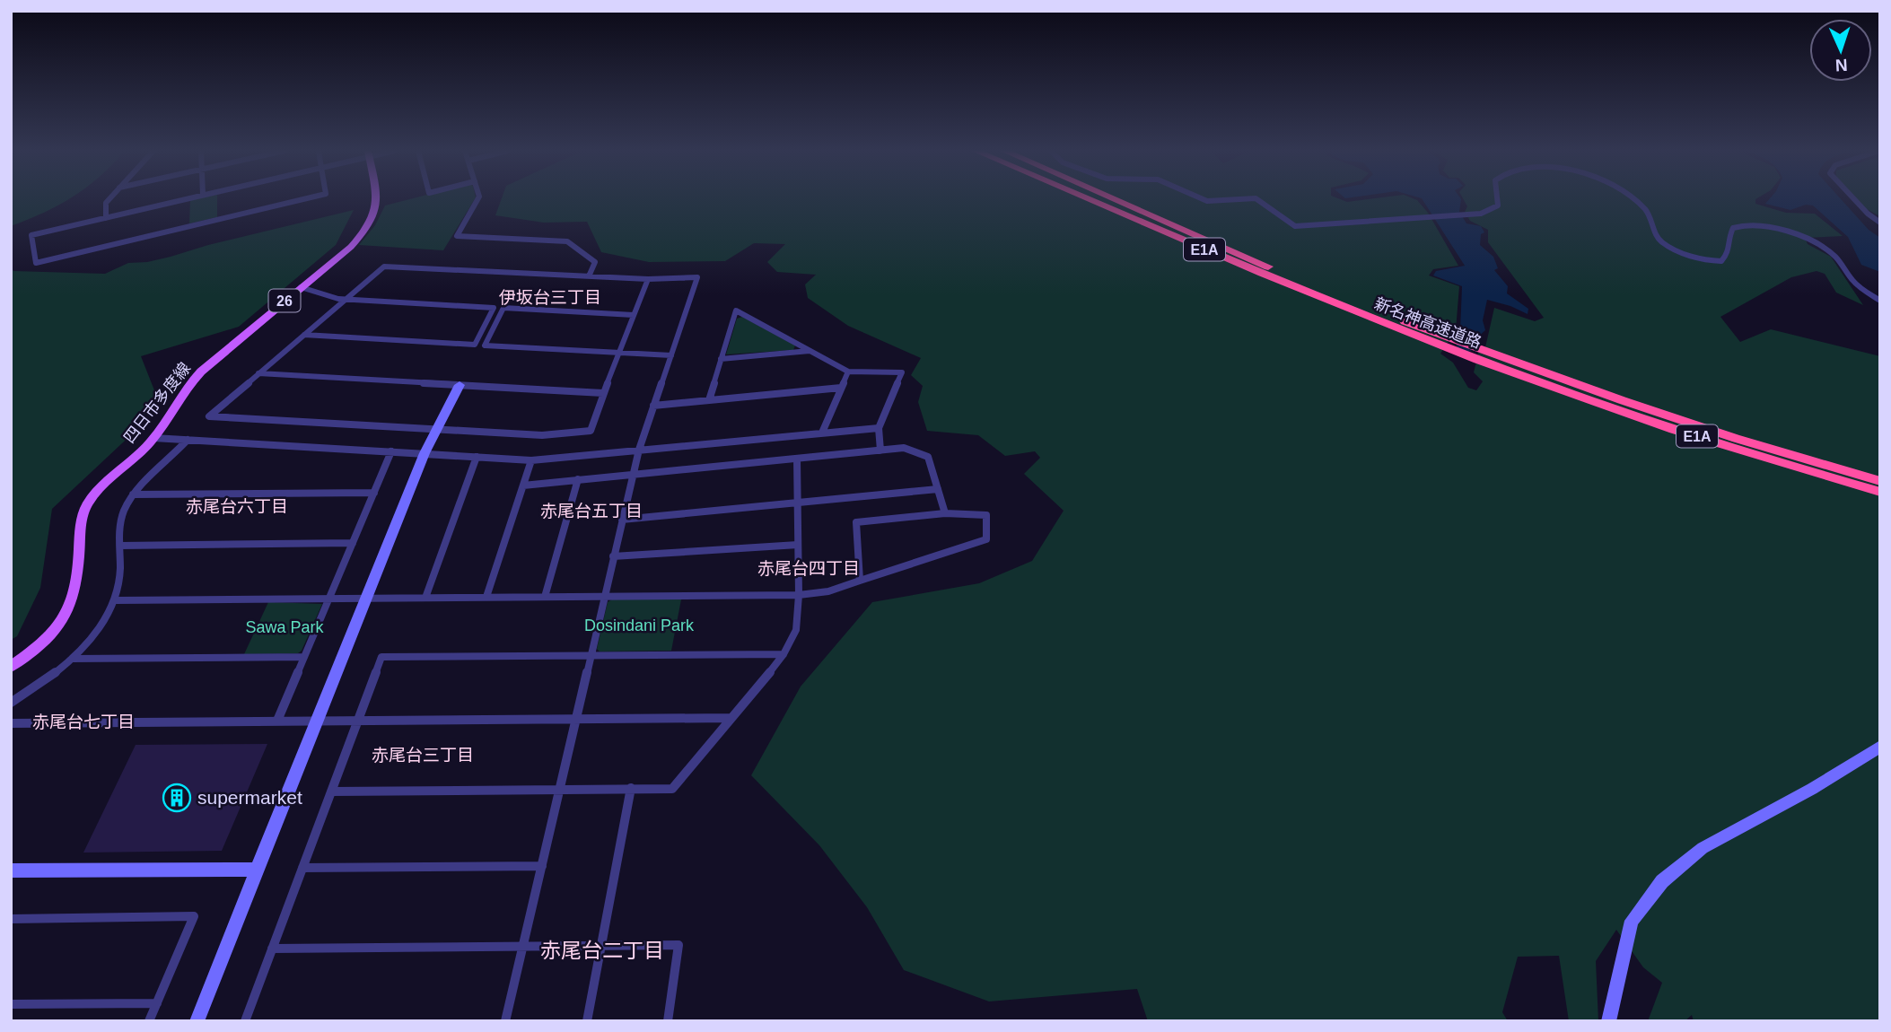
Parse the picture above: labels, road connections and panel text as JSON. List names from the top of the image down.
{
  "streets": {
    "highway": ["E1A", "新名神高速道路"],
    "main road": ["26", "四日市多度線"]
  },
  "districts": [
    "伊坂台三丁目",
    "赤尾台六丁目",
    "赤尾台五丁目",
    "赤尾台四丁目",
    "赤尾台七丁目",
    "赤尾台三丁目",
    "赤尾台二丁目"
  ],
  "parks": ["Dosindani Park", "Sawa Park"],
  "places": {
    "building": ["supermarket"]
  },
  "north": "bottom"
}
